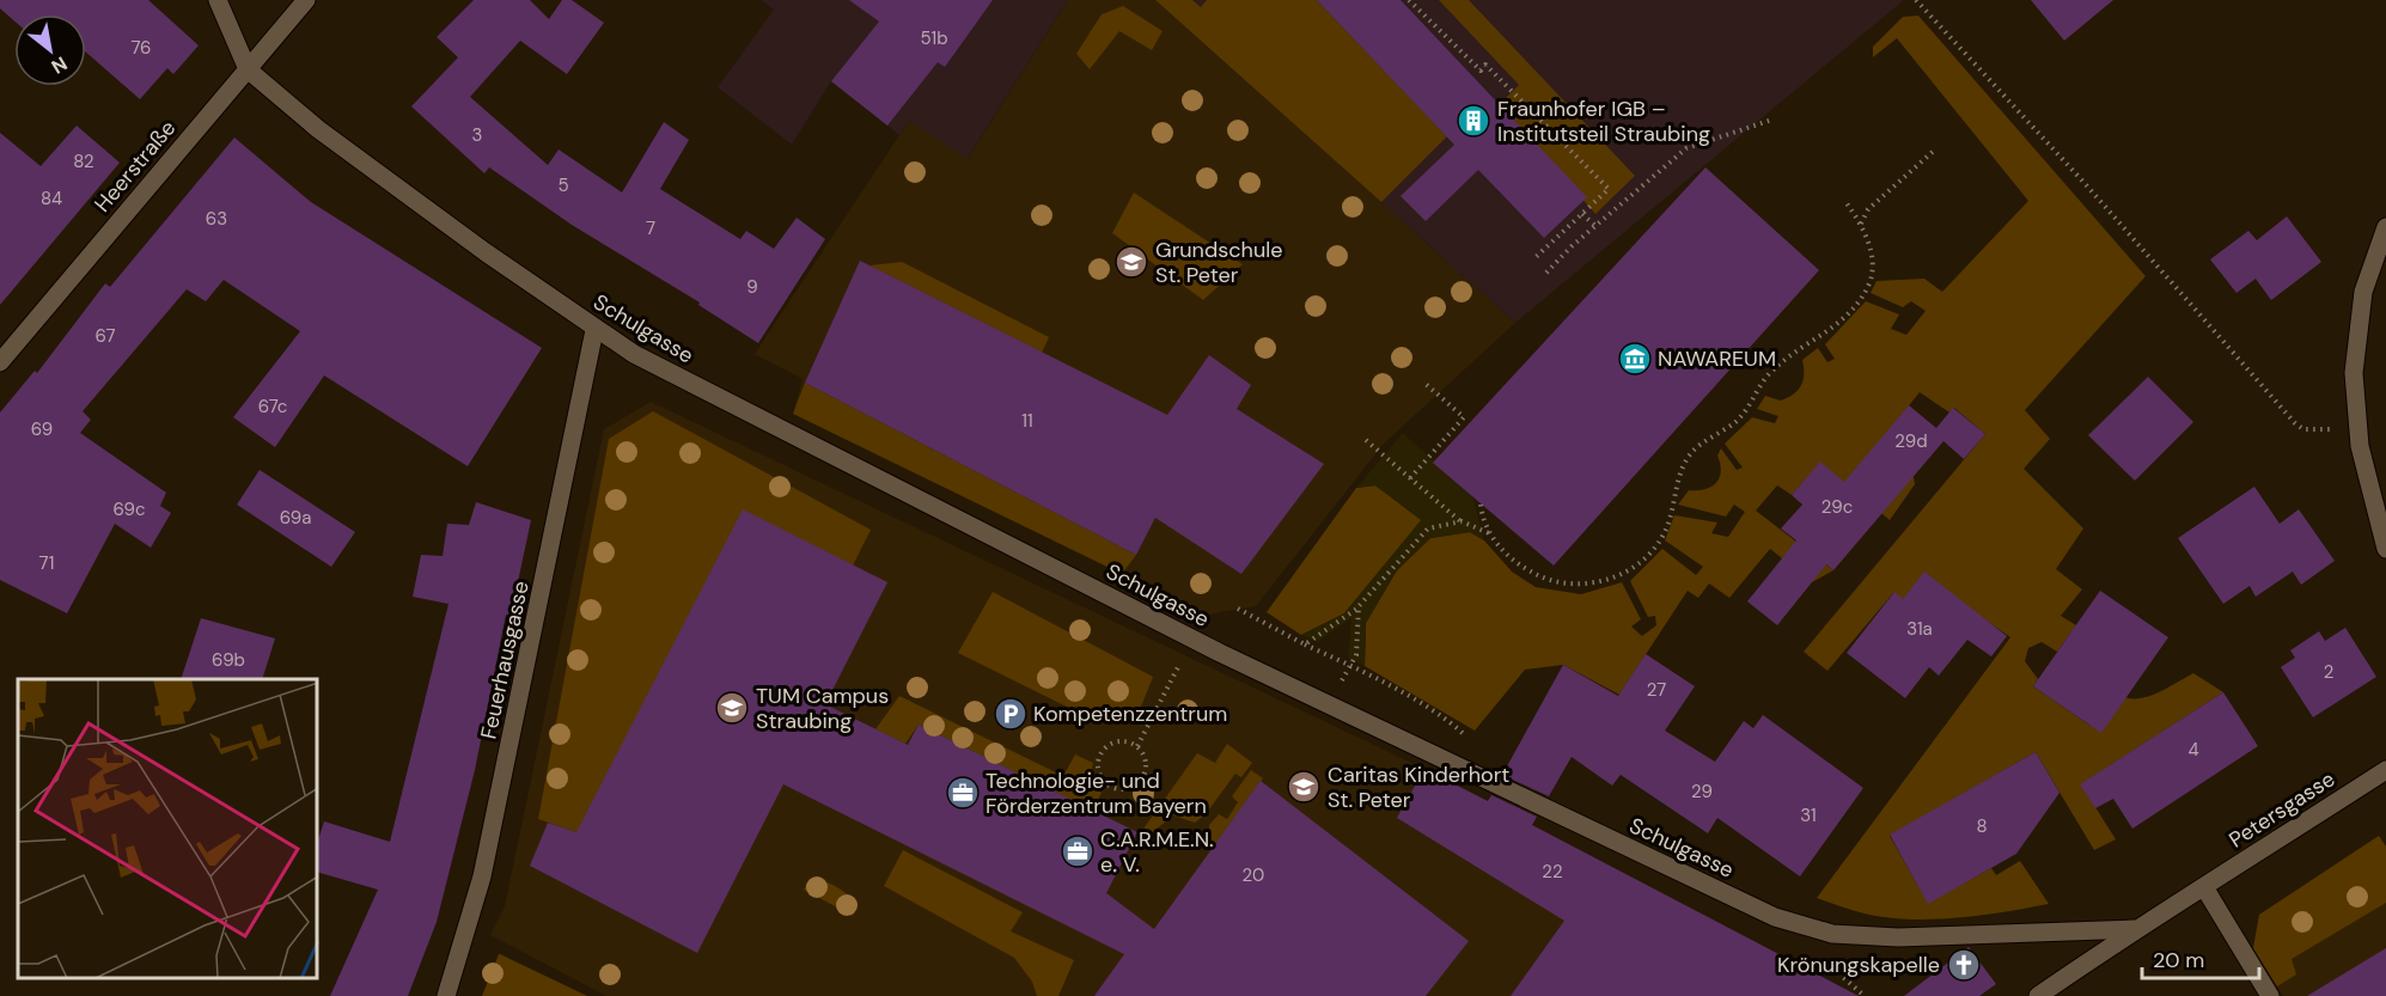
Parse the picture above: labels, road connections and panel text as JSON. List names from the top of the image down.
{
  "streets": {
    "street": [
      "Heerstraße",
      "Schulgasse",
      "Feuerhausgasse",
      "Petersgasse"
    ]
  },
  "crossings": [
    ["Heerstraße", "Schulgasse"],
    ["Schulgasse", "Feuerhausgasse"],
    ["Schulgasse", "Petersgasse"]
  ],
  "places": {
    "building": ["Fraunhofer IGB – Institutsteil Straubing"],
    "school or university": ["Grundschule St. Peter", "TUM Campus Straubing", "Caritas Kinderhort St. Peter"],
    "museum": ["NAWAREUM"],
    "parking": ["Kompetenzzentrum"],
    "office": ["Technologie- und Förderzentrum Bayern", "C.A.R.M.E.N. e. V."],
    "church": ["Krönungskapelle"]
  },
  "house_numbers": [
    "51b",
    "76",
    "3",
    "82",
    "5",
    "84",
    "63",
    "7",
    "9",
    "67",
    "67c",
    "11",
    "69",
    "29d",
    "29c",
    "69c",
    "69a",
    "71",
    "31a",
    "69b",
    "2",
    "27",
    "4",
    "29",
    "31",
    "8",
    "22",
    "20"
  ],
  "scale_bar": "20 m",
  "north": "bottom right"
}
